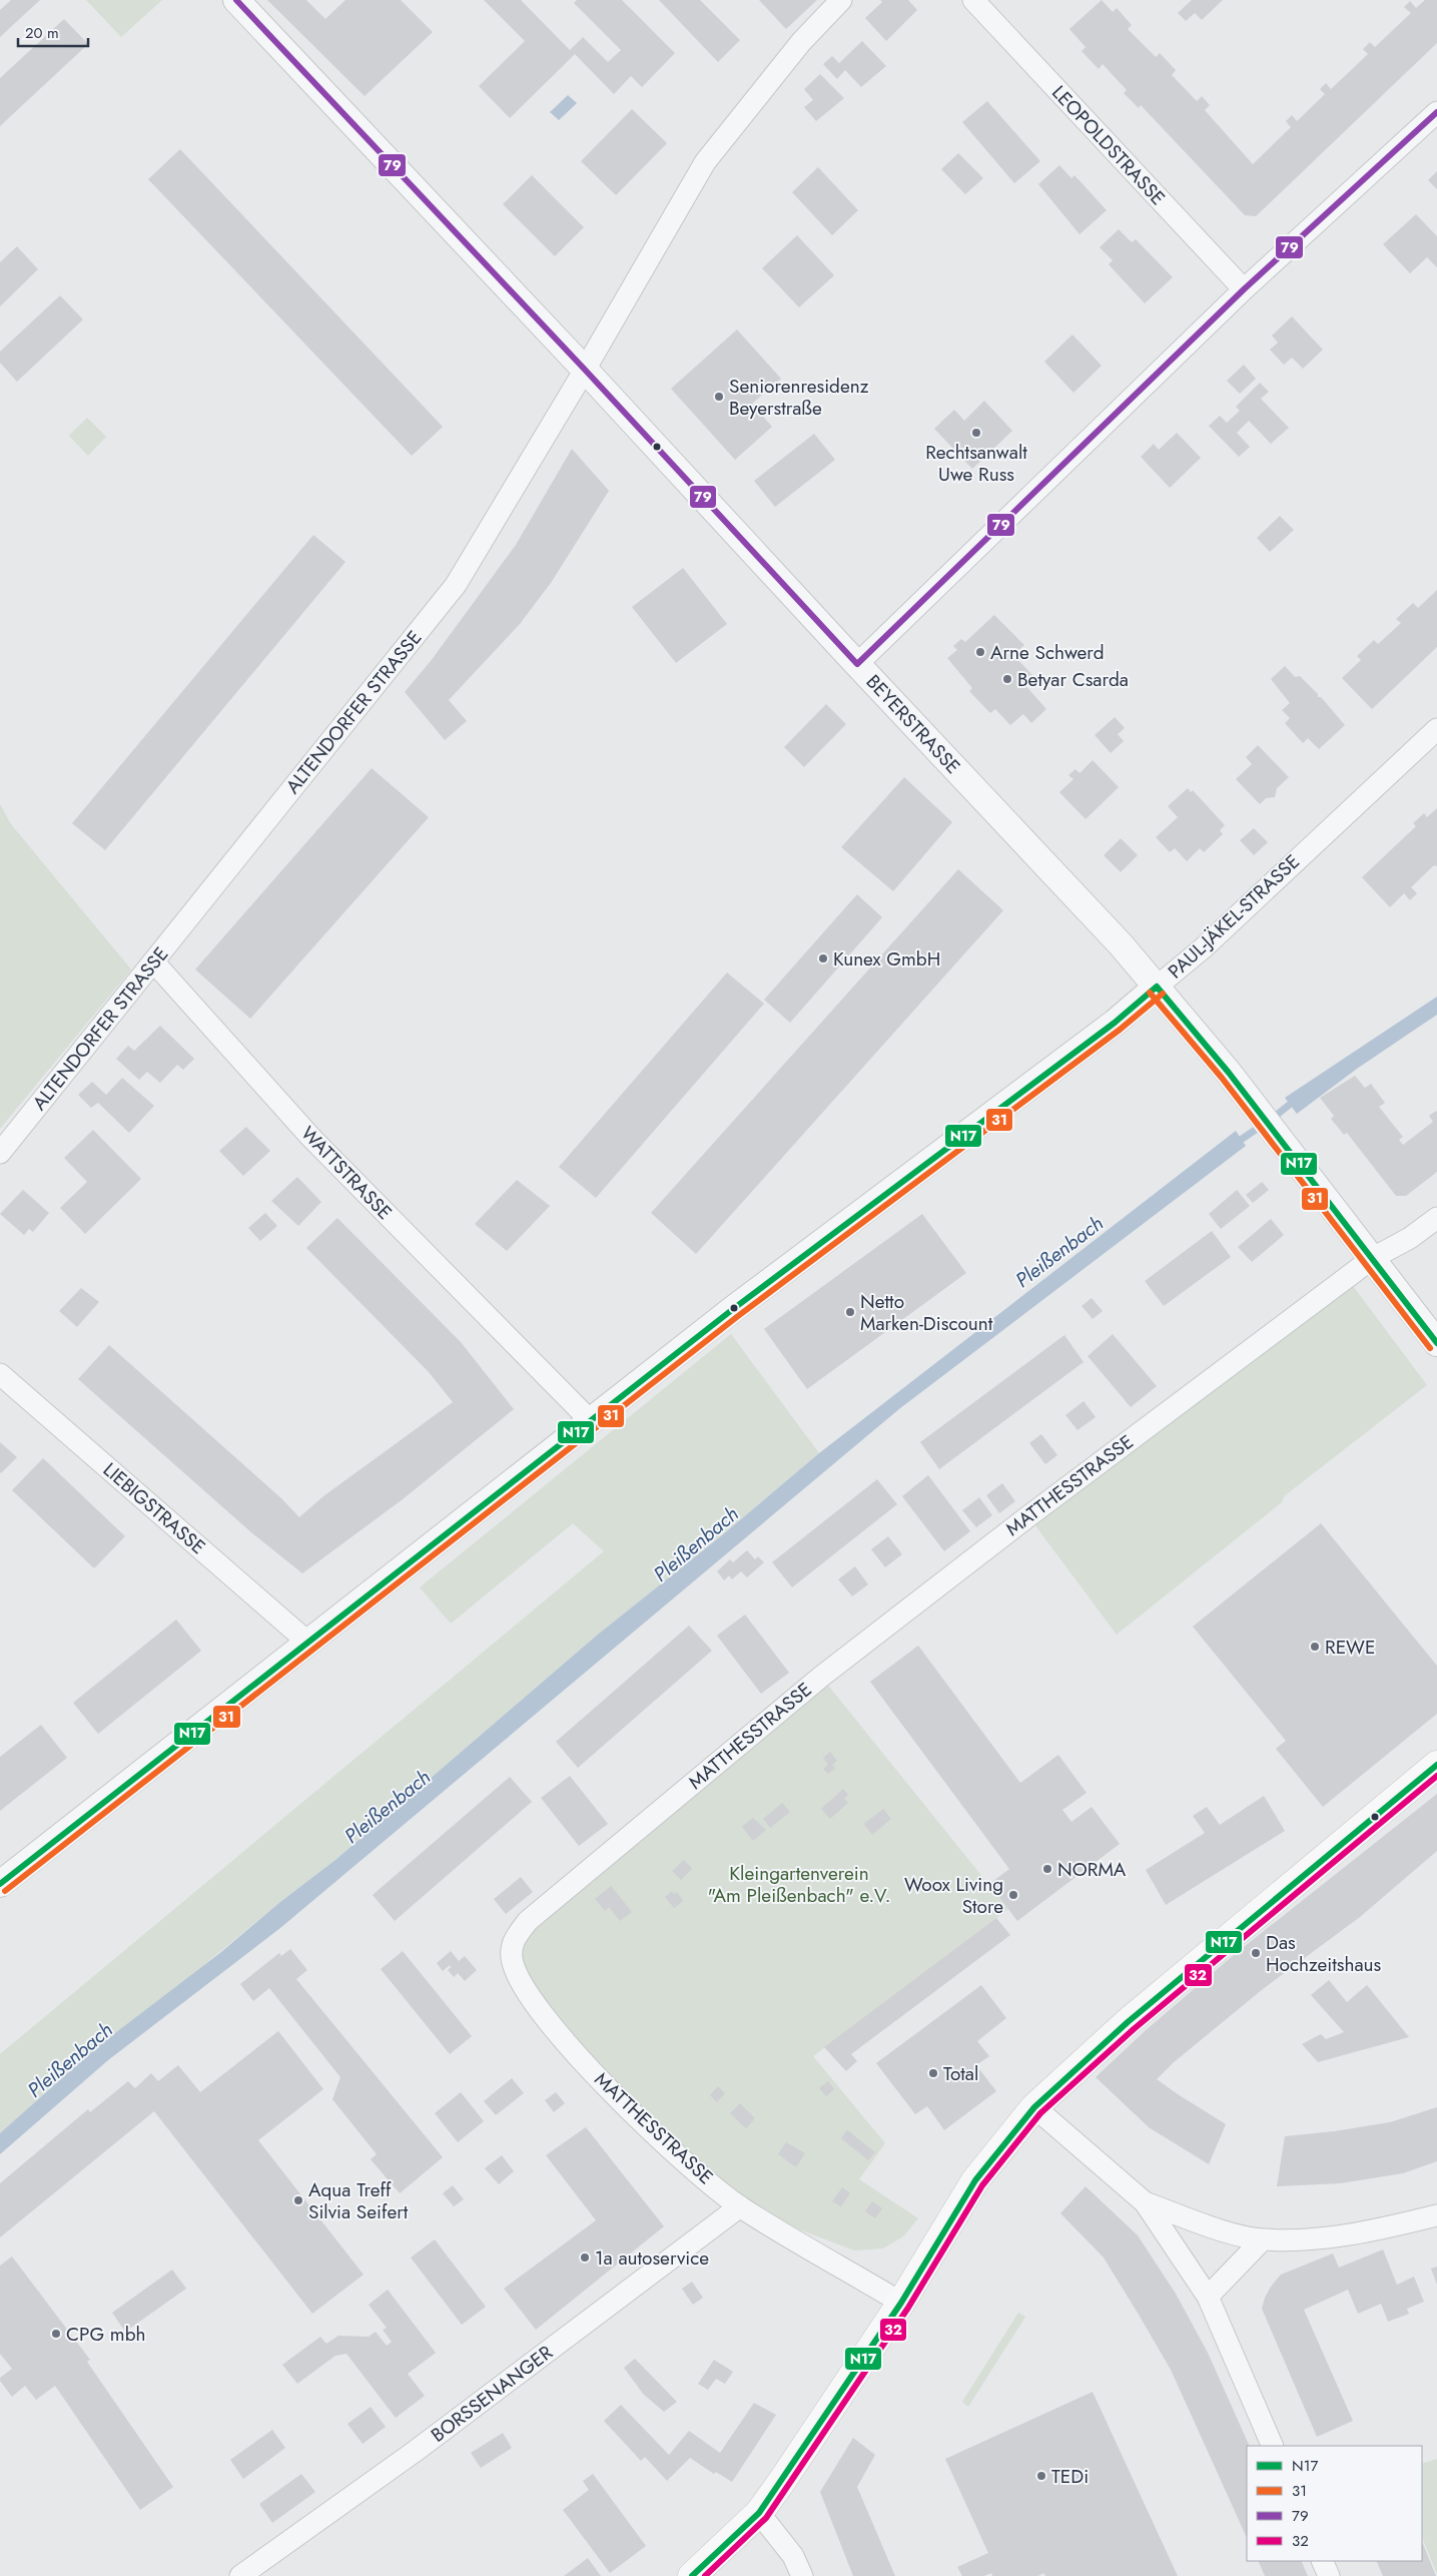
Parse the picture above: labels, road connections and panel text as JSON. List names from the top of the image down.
{
  "streets": {
    "street": [
      "LEOPOLDSTRASSE",
      "ALTENDORFER STRASSE",
      "BEYERSTRASSE",
      "PAUL-JÄKEL-STRASSE",
      "WATTSTRASSE",
      "MATTHESSTRASSE",
      "LIEBIGSTRASSE",
      "BORSSENANGER"
    ]
  },
  "crossings": [
    ["ALTENDORFER STRASSE", "BEYERSTRASSE"],
    ["ALTENDORFER STRASSE", "WATTSTRASSE"],
    ["BEYERSTRASSE", "PAUL-JÄKEL-STRASSE"],
    ["BEYERSTRASSE", "MATTHESSTRASSE"],
    ["PAUL-JÄKEL-STRASSE", "WATTSTRASSE"],
    ["PAUL-JÄKEL-STRASSE", "LIEBIGSTRASSE"],
    ["MATTHESSTRASSE", "BORSSENANGER"]
  ],
  "water": ["Pleißenbach"],
  "parks": ["Kleingartenverein \"Am Pleißenbach\" e.V."],
  "places": [
    "Seniorenresidenz Beyerstraße",
    "Rechtsanwalt Uwe Russ",
    "Arne Schwerd",
    "Betyar Csarda",
    "Kunex GmbH",
    "Netto Marken-Discount",
    "REWE",
    "NORMA",
    "Woox Living Store",
    "Das Hochzeitshaus",
    "Total",
    "Aqua Treff Silvia Seifert",
    "1a autoservice",
    "CPG mbh",
    "TEDi"
  ],
  "lines": [
    "transit line 79",
    "transit line N17",
    "transit line 31",
    "transit line 32"
  ],
  "legend": [
    "N17",
    "31",
    "79",
    "32"
  ],
  "scale_bar": "20 m"
}
